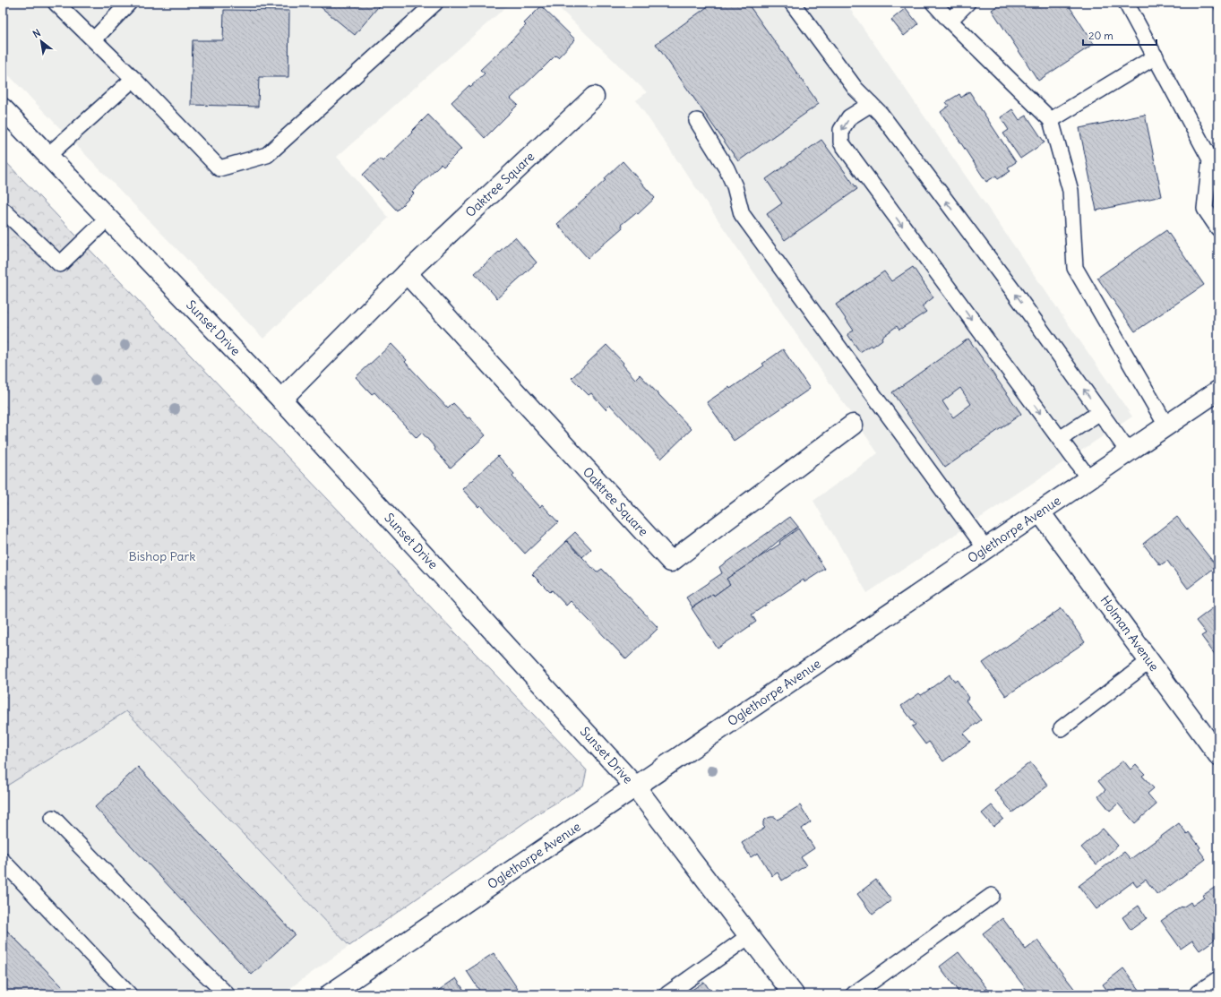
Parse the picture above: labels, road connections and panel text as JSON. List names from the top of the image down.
{
  "streets": {
    "street": [
      "Oaktree Square",
      "Sunset Drive",
      "Oglethorpe Avenue",
      "Holman Avenue"
    ]
  },
  "crossings": [
    ["Oaktree Square", "Sunset Drive"],
    ["Sunset Drive", "Oglethorpe Avenue"],
    ["Oglethorpe Avenue", "Holman Avenue"]
  ],
  "parks": ["Bishop Park"],
  "scale_bar": "20 m",
  "north": "top left"
}
